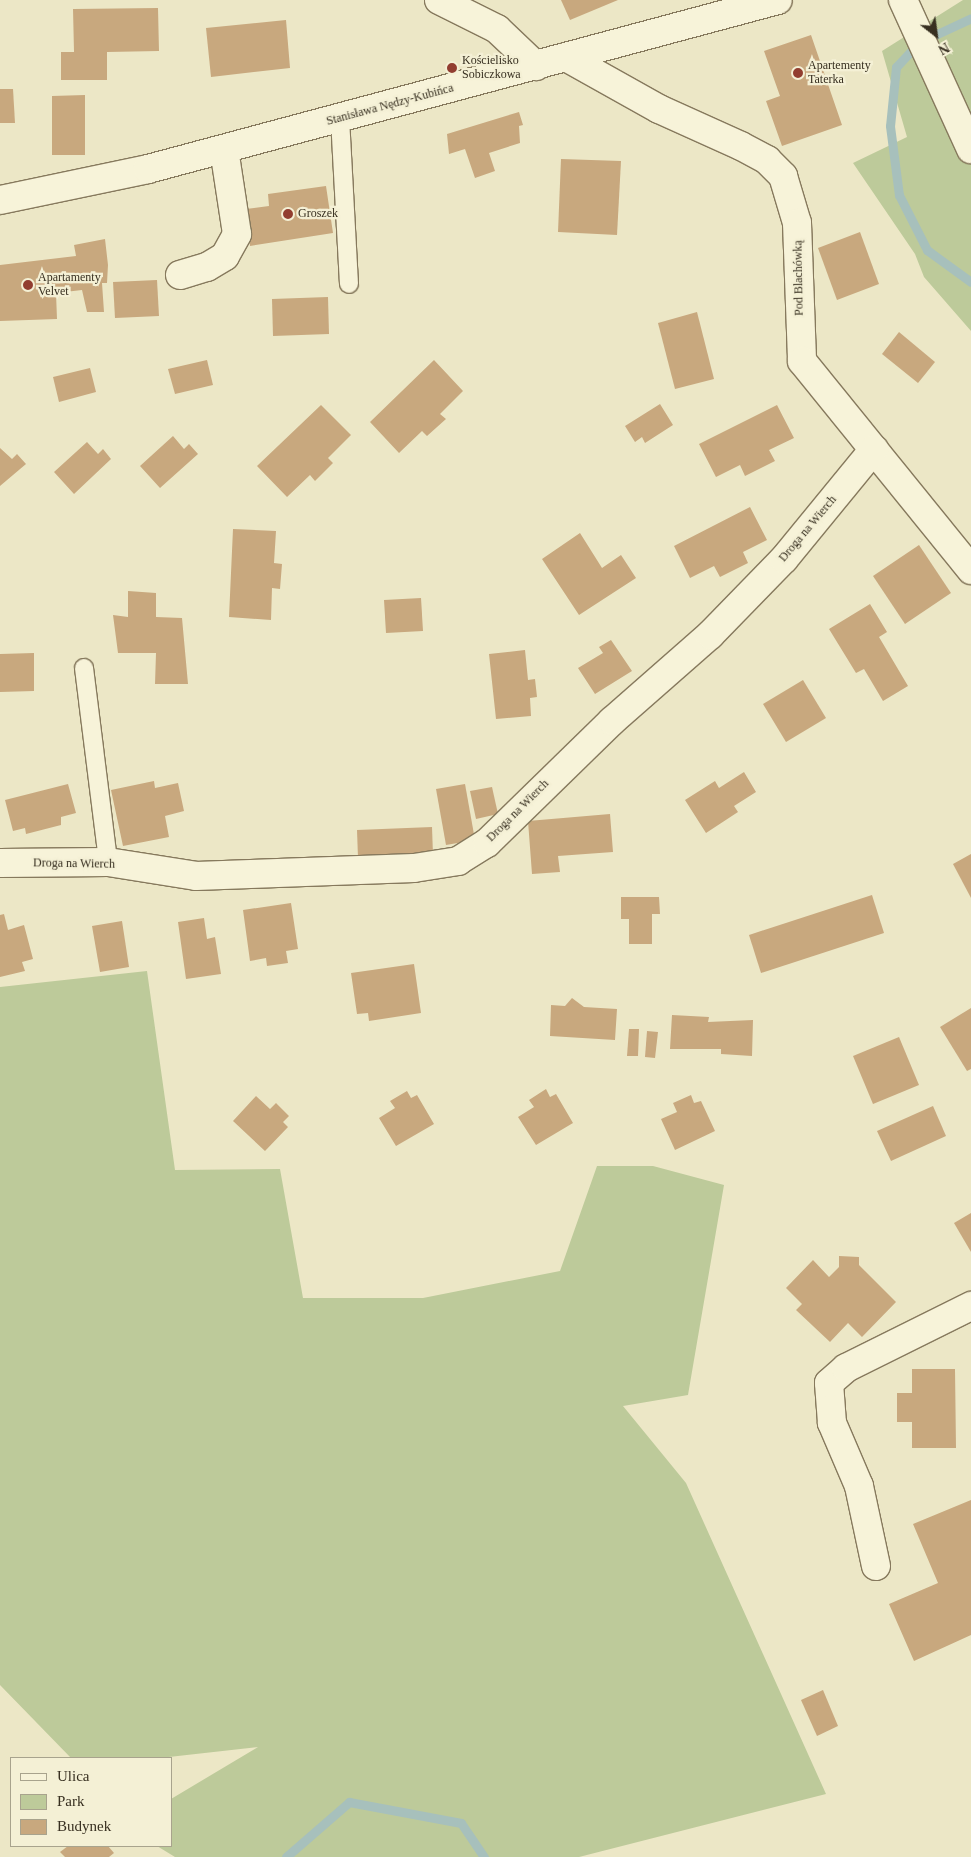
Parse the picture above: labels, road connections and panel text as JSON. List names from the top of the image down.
{
  "streets": {
    "street": ["Stanisława Nędzy-Kubińca", "Pod Blachówką", "Droga na Wierch"]
  },
  "crossings": [
    ["Stanisława Nędzy-Kubińca", "Pod Blachówką"],
    ["Pod Blachówką", "Droga na Wierch"]
  ],
  "places": [
    "Kościelisko Sobiczkowa",
    "Apartementy Taterka",
    "Groszek",
    "Apartamenty Velvet"
  ],
  "legend": ["Ulica", "Park", "Budynek"],
  "north": "bottom right"
}
